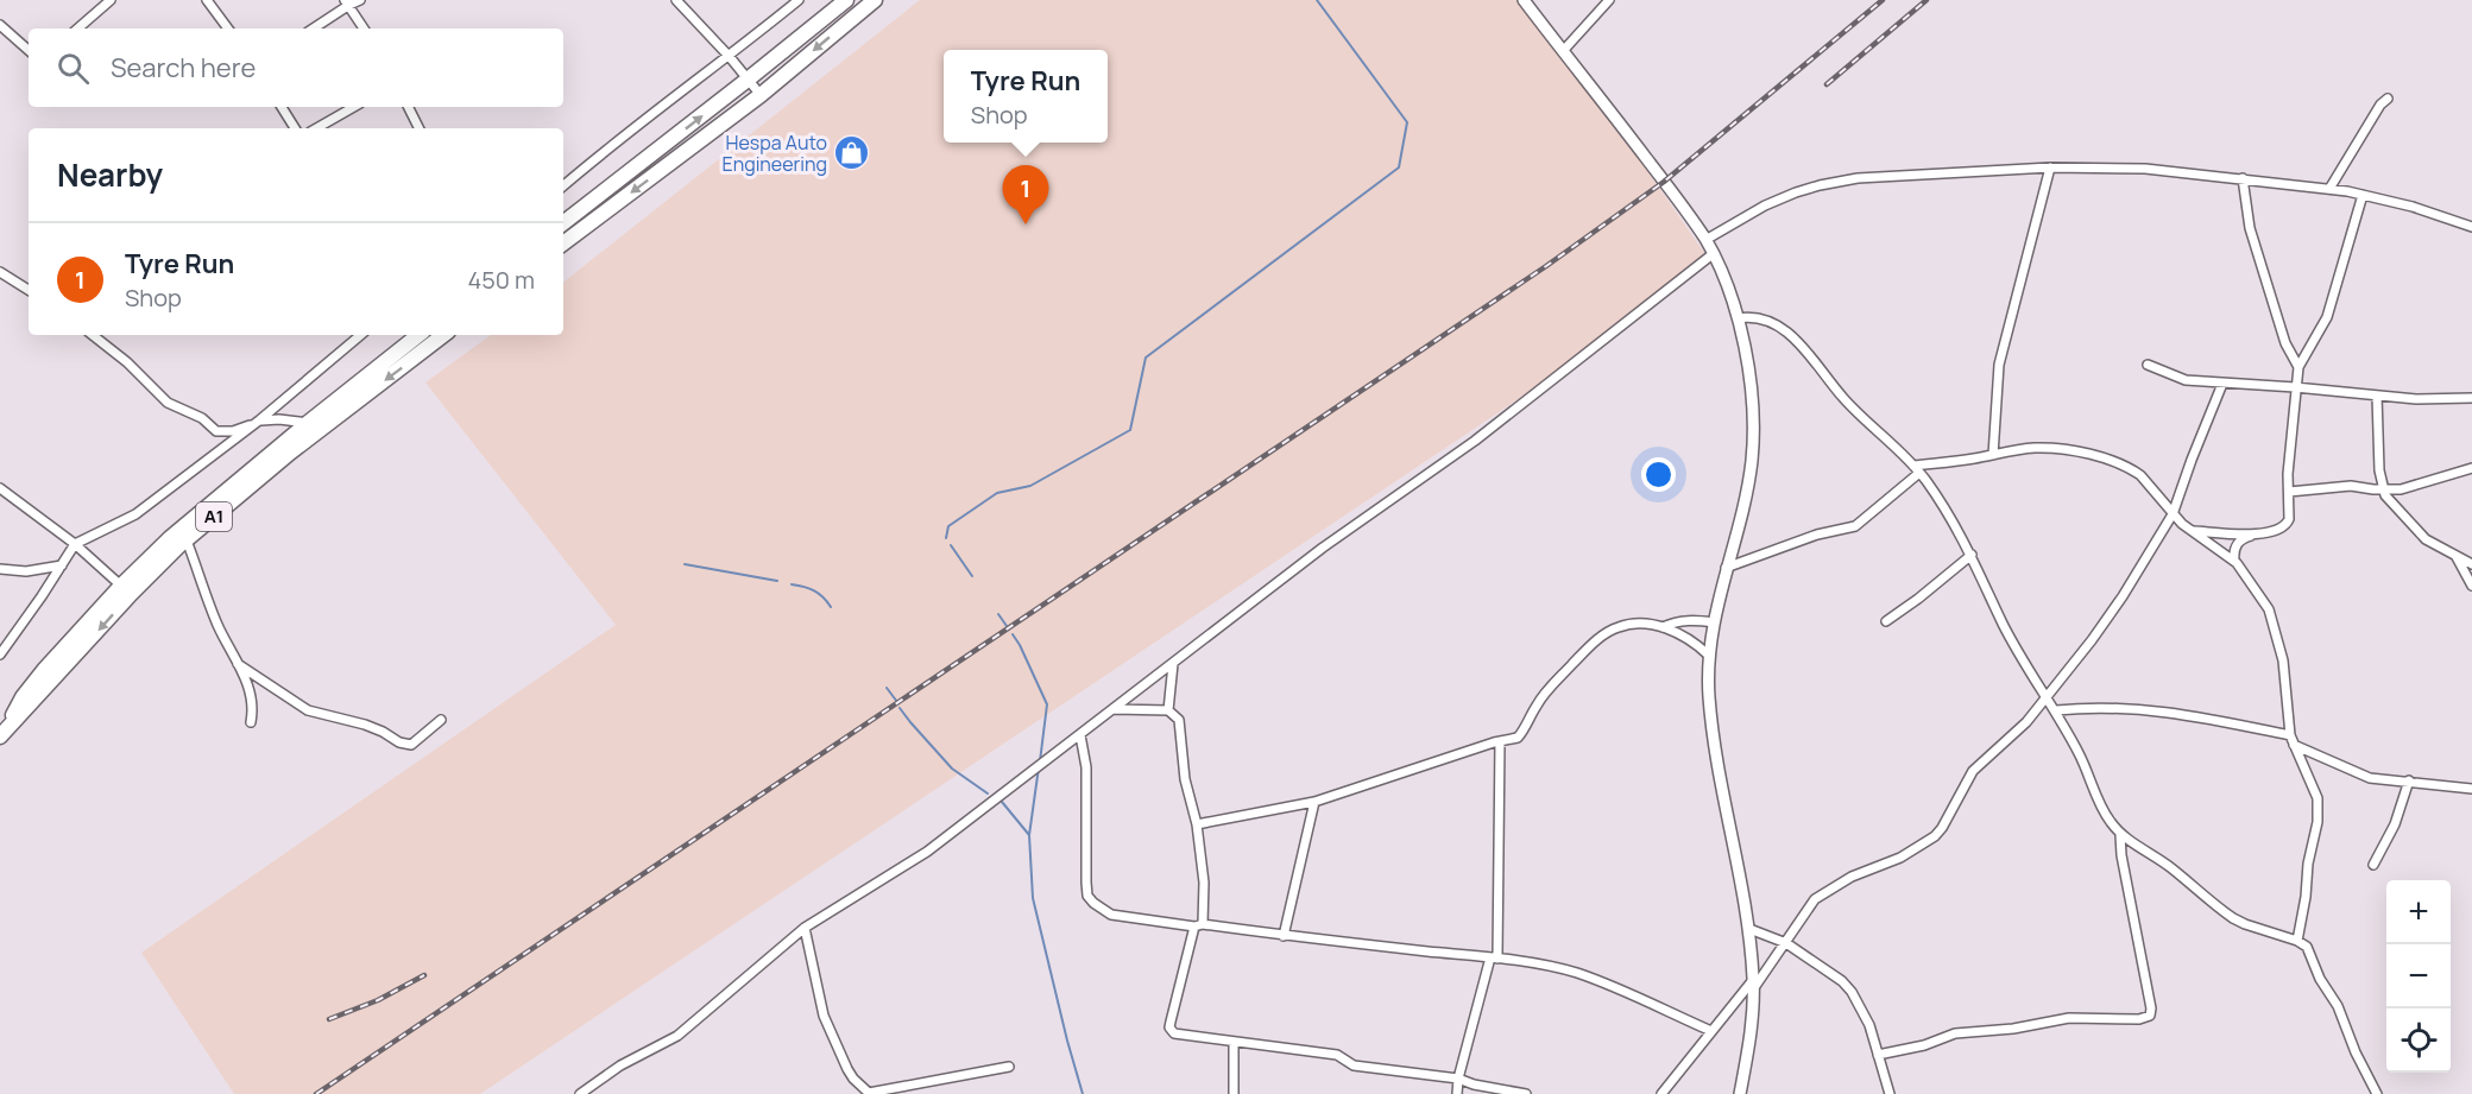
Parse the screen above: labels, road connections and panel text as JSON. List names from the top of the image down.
{
  "streets": {
    "highway": ["A1"]
  },
  "places": {
    "shop": ["Hespa Auto Engineering"]
  },
  "page": {
    "search": "Search here",
    "popup": ["Tyre Run", "Shop"],
    "heading": "Nearby",
    "pins": "1",
    "list": [
      {
        "mark": "1",
        "name": "Tyre Run",
        "note": "Shop",
        "value": "450 m"
      }
    ],
    "map_buttons": ["+", "−"]
  }
}
